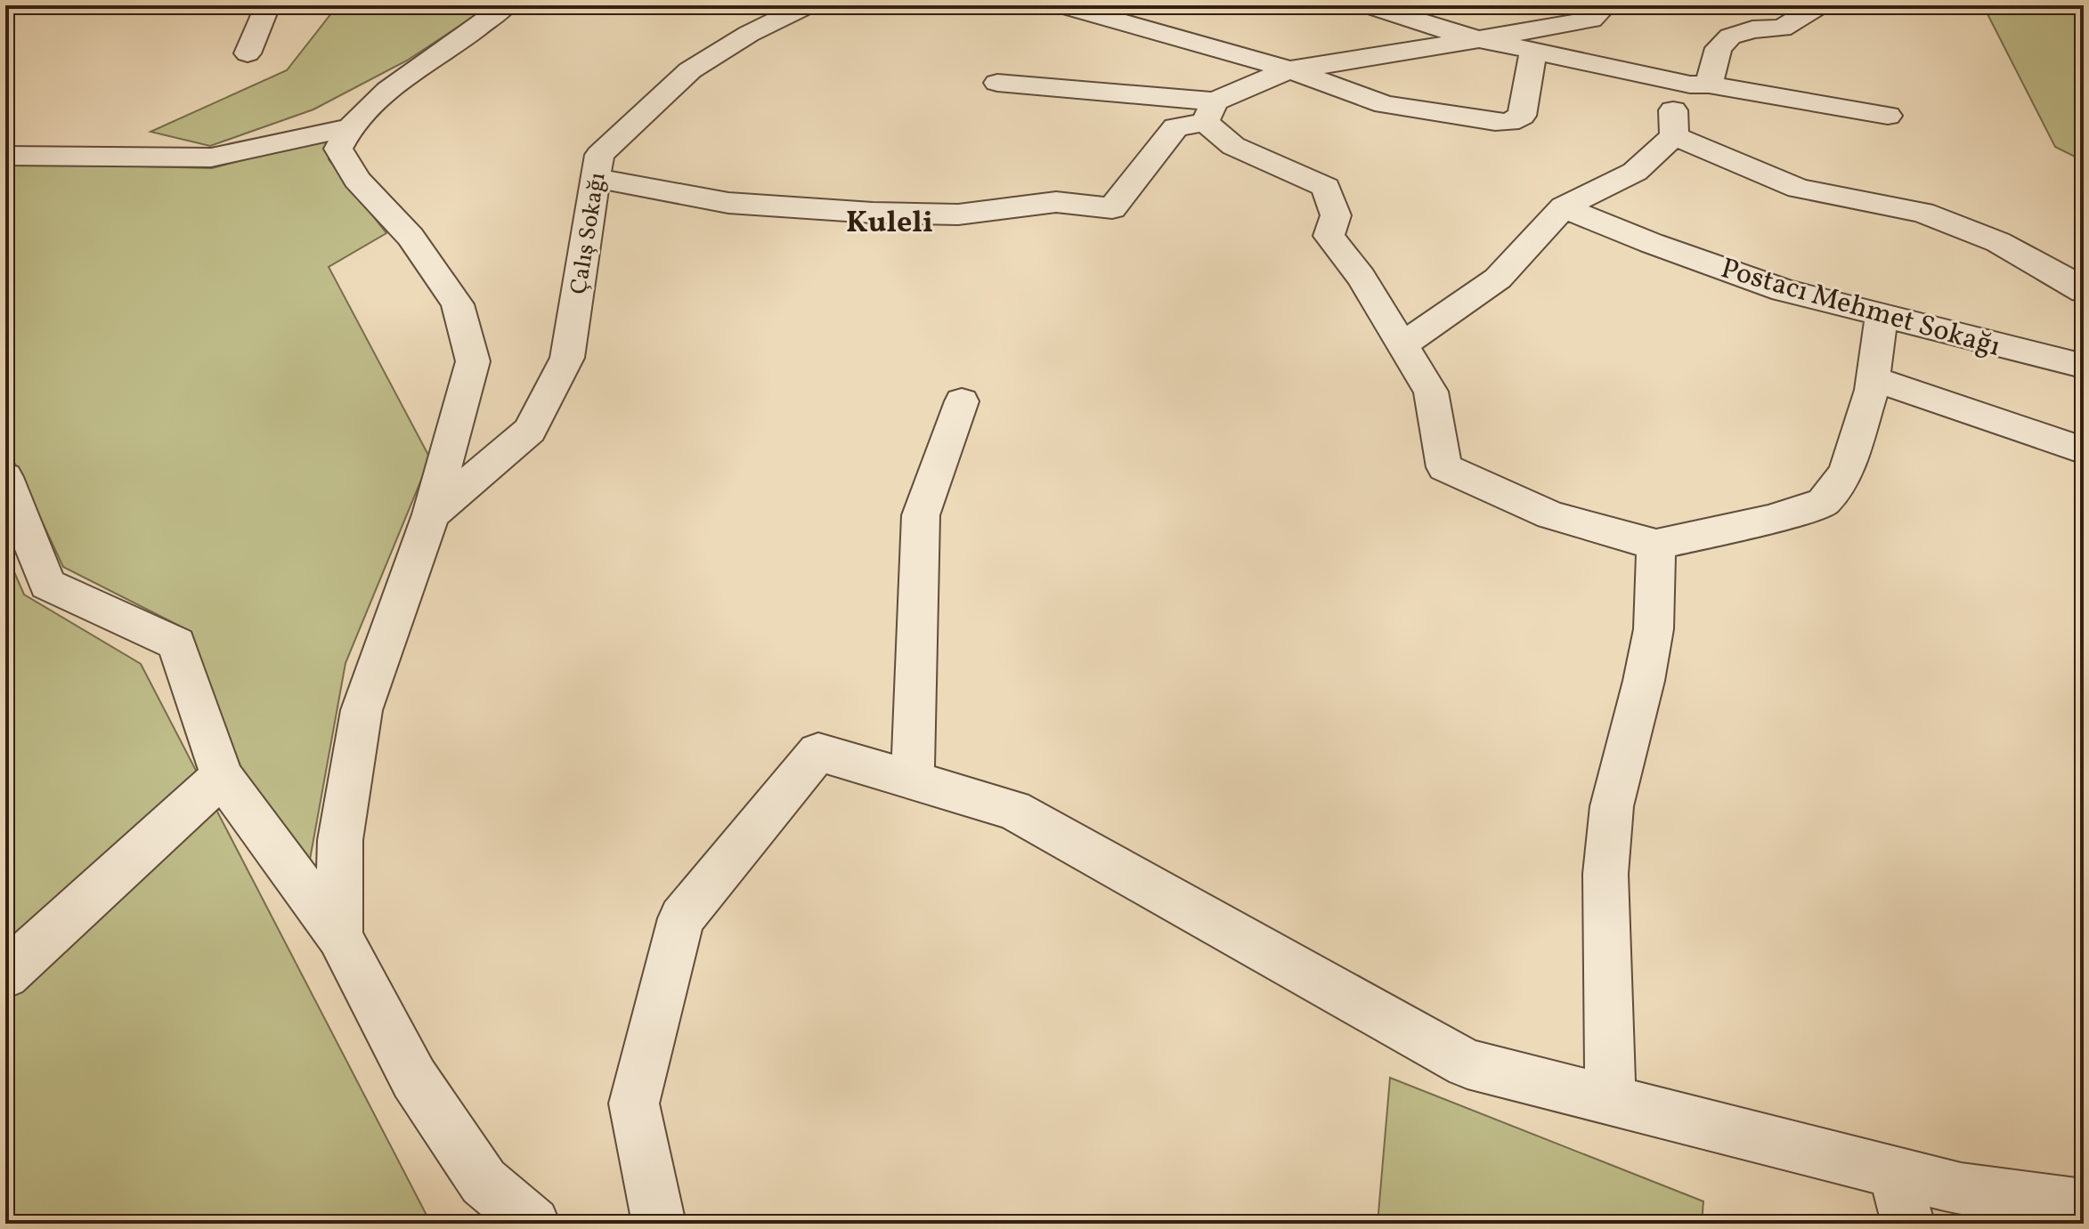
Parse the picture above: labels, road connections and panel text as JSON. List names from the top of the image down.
{
  "streets": {
    "street": ["Çalış Sokağı", "Postacı Mehmet Sokağı"]
  },
  "districts": ["Kuleli"]
}
